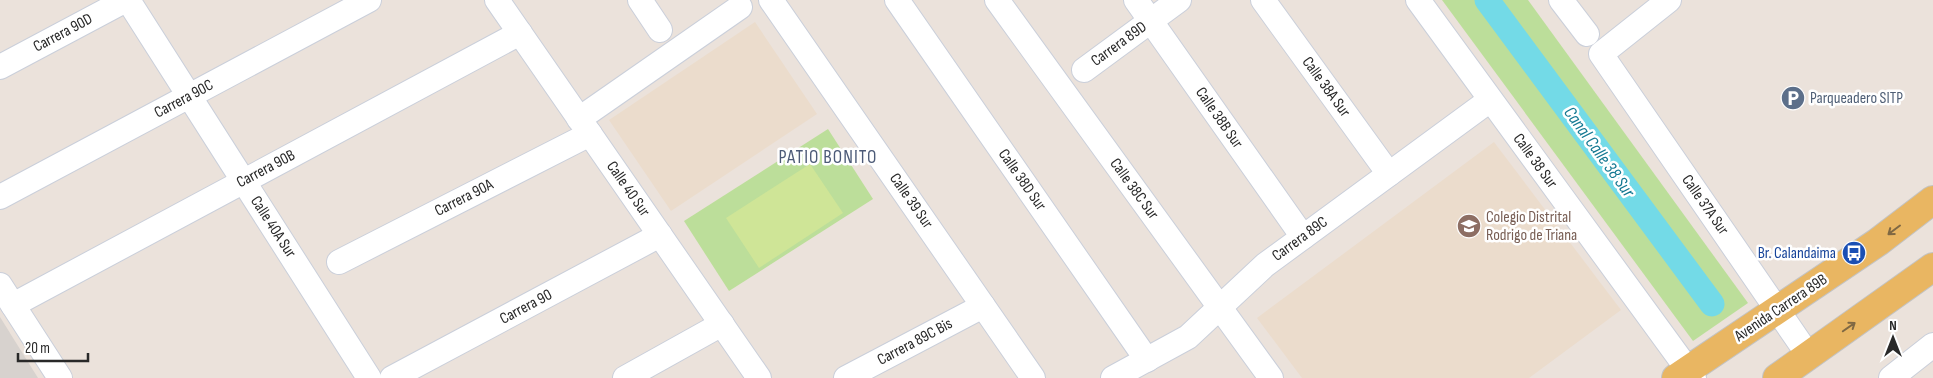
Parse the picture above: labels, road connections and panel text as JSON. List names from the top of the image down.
{
  "streets": {
    "main road": ["Avenida Carrera 89B"],
    "street": [
      "Carrera 90D",
      "Carrera 89D",
      "Calle 38A Sur",
      "Carrera 90C",
      "Calle 38B Sur",
      "Calle 38 Sur",
      "Carrera 90B",
      "Calle 38D Sur",
      "Calle 40 Sur",
      "Calle 38C Sur",
      "Carrera 90A",
      "Calle 39 Sur",
      "Calle 37A Sur",
      "Calle 40A Sur",
      "Carrera 89C",
      "Carrera 90",
      "Carrera 89C Bis"
    ]
  },
  "crossings": [
    ["Carrera 90D", "Calle 40A Sur"],
    ["Carrera 89D", "Calle 38B Sur"],
    ["Calle 38A Sur", "Carrera 89C"],
    ["Carrera 90C", "Calle 40A Sur"],
    ["Calle 38B Sur", "Carrera 89C"],
    ["Calle 38 Sur", "Carrera 89C"],
    ["Calle 38 Sur", "Avenida Carrera 89B"],
    ["Carrera 90B", "Calle 40 Sur"],
    ["Carrera 90B", "Calle 40A Sur"],
    ["Calle 38D Sur", "Carrera 89C"],
    ["Calle 40 Sur", "Carrera 90A"],
    ["Calle 40 Sur", "Carrera 90"],
    ["Calle 38C Sur", "Carrera 89C"],
    ["Calle 39 Sur", "Carrera 89C Bis"],
    ["Calle 37A Sur", "Avenida Carrera 89B"]
  ],
  "districts": ["PATIO BONITO"],
  "water": ["Canal Calle 38 Sur"],
  "places": {
    "parking": ["Parqueadero SITP"],
    "school or university": ["Colegio Distrital Rodrigo de Triana"],
    "bus stop": ["Br. Calandaima"]
  },
  "scale_bar": "20 m",
  "north": "top"
}
